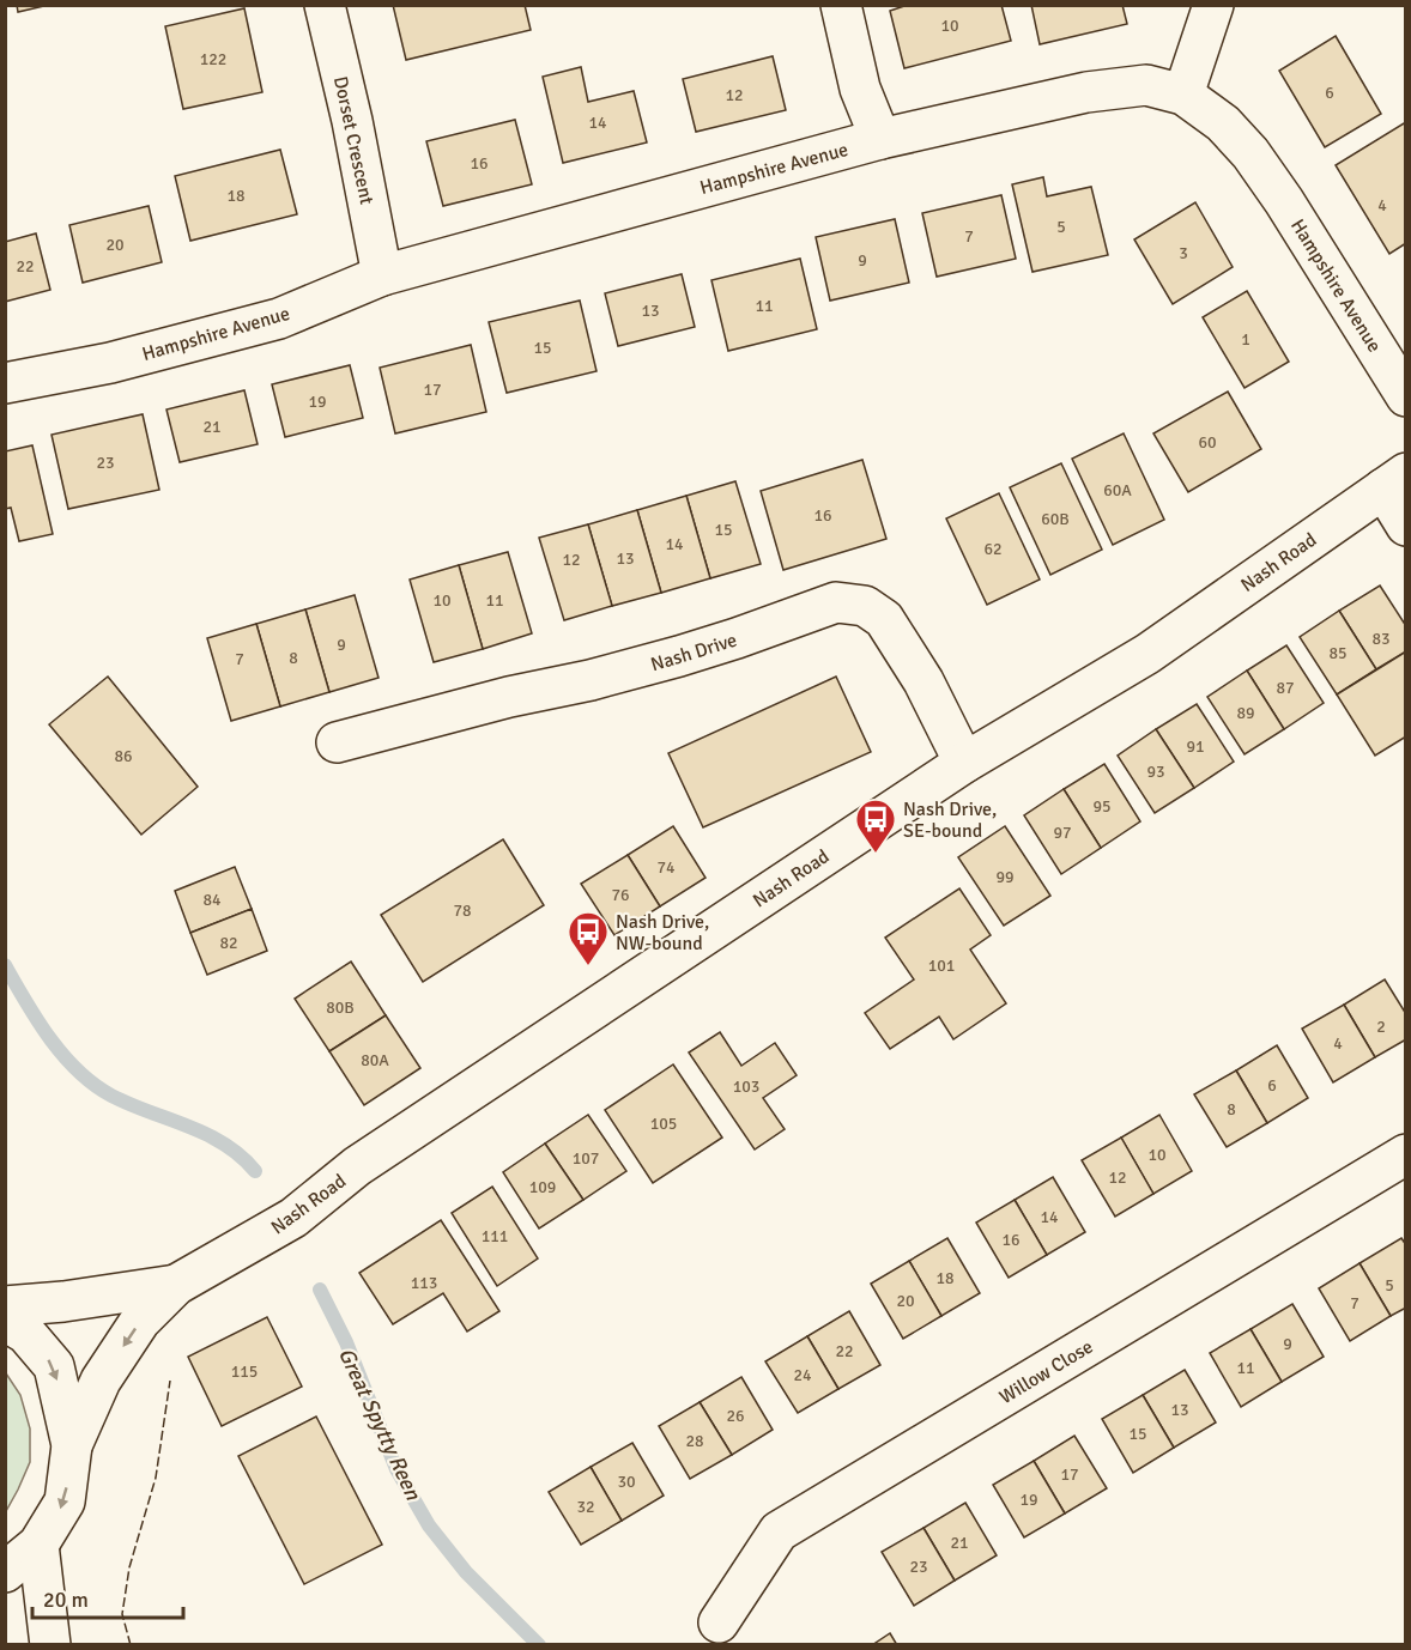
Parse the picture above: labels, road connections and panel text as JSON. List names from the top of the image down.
{
  "streets": {
    "street": [
      "Dorset Crescent",
      "Hampshire Avenue",
      "Nash Road",
      "Nash Drive",
      "Willow Close"
    ]
  },
  "crossings": [
    ["Dorset Crescent", "Hampshire Avenue"],
    ["Nash Road", "Nash Drive"]
  ],
  "water": ["Great Spytty Reen"],
  "places": {
    "bus stop": ["Nash Drive, SE-bound", "Nash Drive, NW-bound"]
  },
  "house_numbers": [
    "10",
    "122",
    "6",
    "12",
    "14",
    "16",
    "18",
    "4",
    "5",
    "7",
    "20",
    "3",
    "9",
    "22",
    "11",
    "13",
    "1",
    "15",
    "17",
    "19",
    "21",
    "60",
    "23",
    "60A",
    "16",
    "60B",
    "15",
    "14",
    "62",
    "13",
    "12",
    "10",
    "11",
    "83",
    "9",
    "85",
    "8",
    "7",
    "87",
    "89",
    "91",
    "86",
    "93",
    "95",
    "97",
    "74",
    "99",
    "76",
    "84",
    "78",
    "82",
    "101",
    "80B",
    "2",
    "4",
    "80A",
    "6",
    "103",
    "8",
    "105",
    "10",
    "107",
    "12",
    "109",
    "14",
    "111",
    "16",
    "18",
    "113",
    "5",
    "20",
    "7",
    "9",
    "22",
    "11",
    "115",
    "24",
    "13",
    "26",
    "15",
    "28",
    "17",
    "30",
    "19",
    "32",
    "21",
    "23"
  ],
  "scale_bar": "20 m"
}
